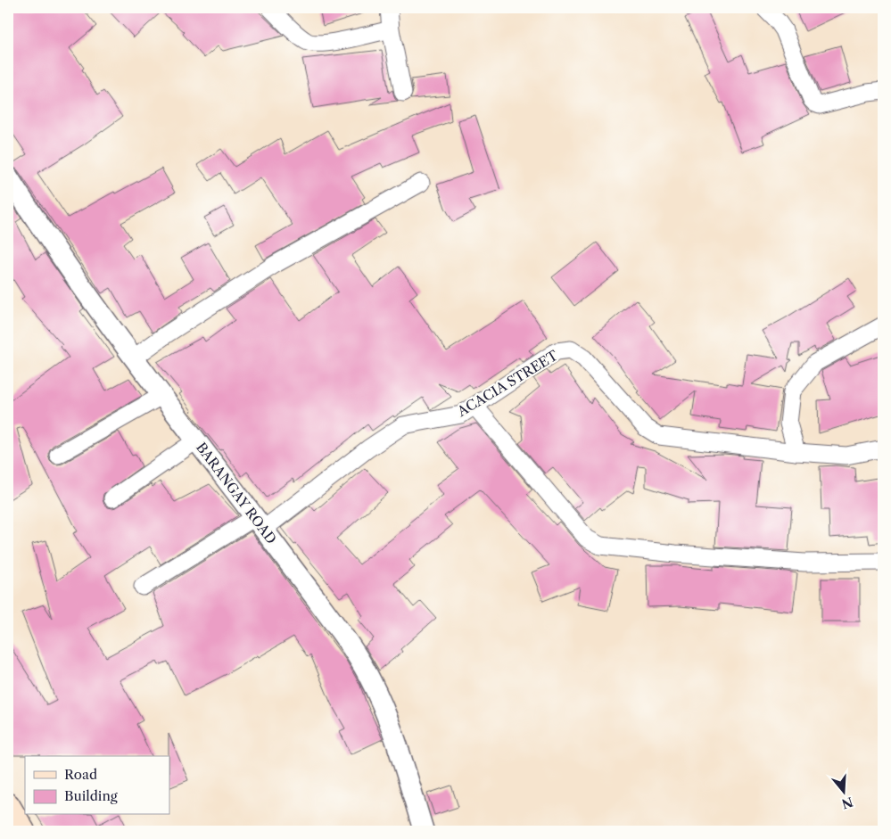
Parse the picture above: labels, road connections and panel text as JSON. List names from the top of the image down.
{
  "streets": {
    "street": ["ACACIA STREET", "BARANGAY ROAD"]
  },
  "crossings": [
    ["ACACIA STREET", "BARANGAY ROAD"]
  ],
  "legend": ["Road", "Building"],
  "north": "bottom"
}
